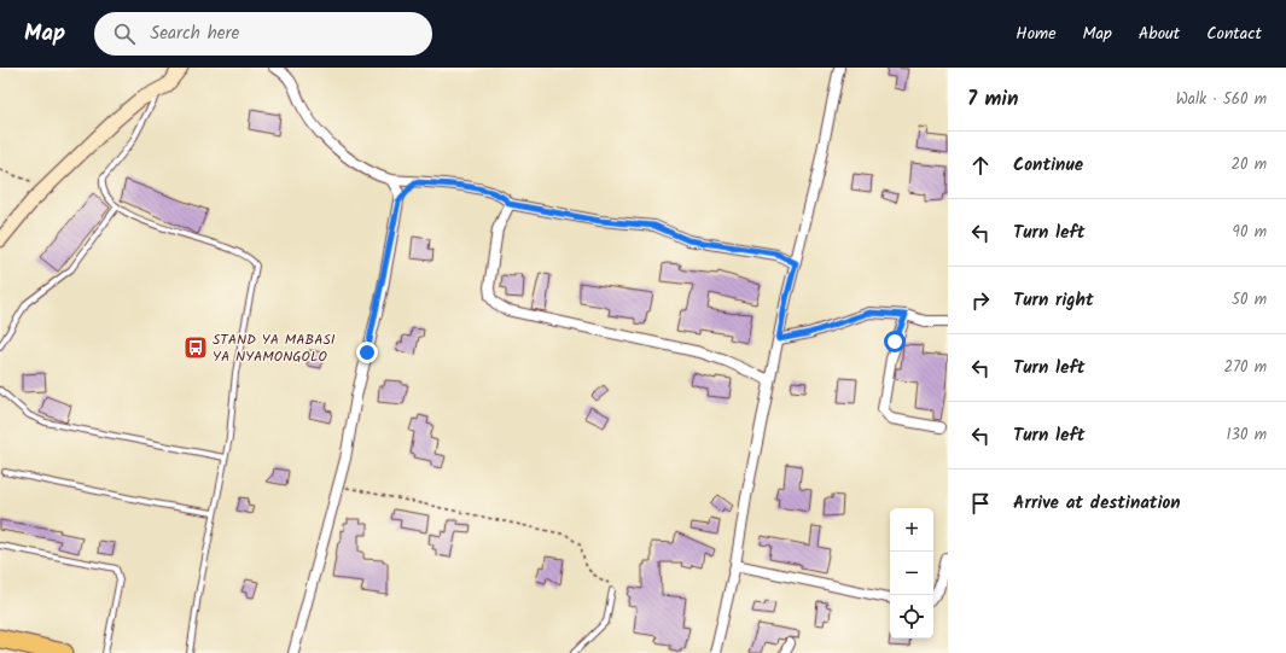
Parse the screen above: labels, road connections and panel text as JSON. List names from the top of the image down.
{
  "places": {
    "bus stop": ["STAND YA MABASI YA NYAMONGOLO"]
  },
  "page": {
    "header": "Map",
    "search": "Search here",
    "nav": [
      "Home",
      "Map",
      "About",
      "Contact"
    ],
    "heading": ["7 min", "Walk · 560 m"],
    "list": [
      ["Continue", "20 m"],
      ["Turn left", "90 m"],
      ["Turn right", "50 m"],
      ["Turn left", "270 m"],
      ["Turn left", "130 m"],
      "Arrive at destination"
    ],
    "map_buttons": ["+", "−"]
  }
}
